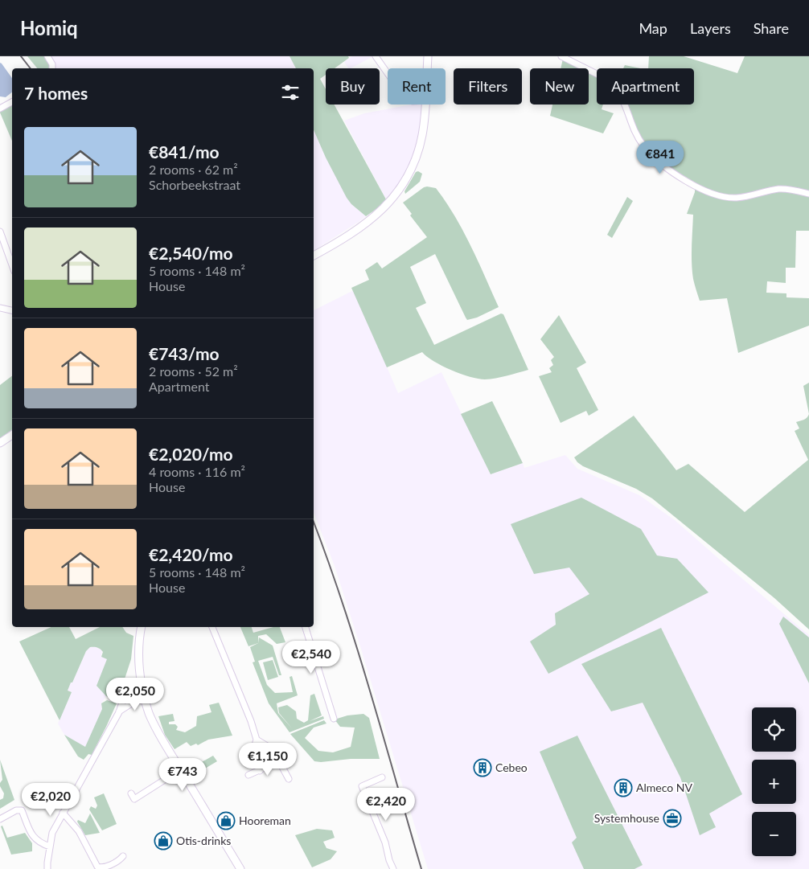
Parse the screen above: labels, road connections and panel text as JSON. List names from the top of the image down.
{
  "places": {
    "building": ["Cebeo", "Almeco NV"],
    "office": ["Systemhouse"],
    "shop": ["Hooreman", "Otis-drinks"]
  },
  "page": {
    "header": "Homiq",
    "nav": ["Map", "Layers", "Share"],
    "chip": [
      "Buy",
      "Rent",
      "Filters",
      "New",
      "Apartment"
    ],
    "heading": "7 homes",
    "list": [
      {
        "name": "€841/mo",
        "note": "2 rooms · 62 m² · Schorbeekstraat"
      },
      {
        "name": "€2,540/mo",
        "note": "5 rooms · 148 m² · House"
      },
      {
        "name": "€743/mo",
        "note": "2 rooms · 52 m² · Apartment"
      },
      {
        "name": "€2,020/mo",
        "note": "4 rooms · 116 m² · House"
      },
      {
        "name": "€2,420/mo",
        "note": "5 rooms · 148 m² · House"
      }
    ],
    "price": [
      "€841",
      "€2,540",
      "€2,050",
      "€1,150",
      "€743",
      "€2,020",
      "€2,420"
    ],
    "map_buttons": ["+", "−"]
  }
}
